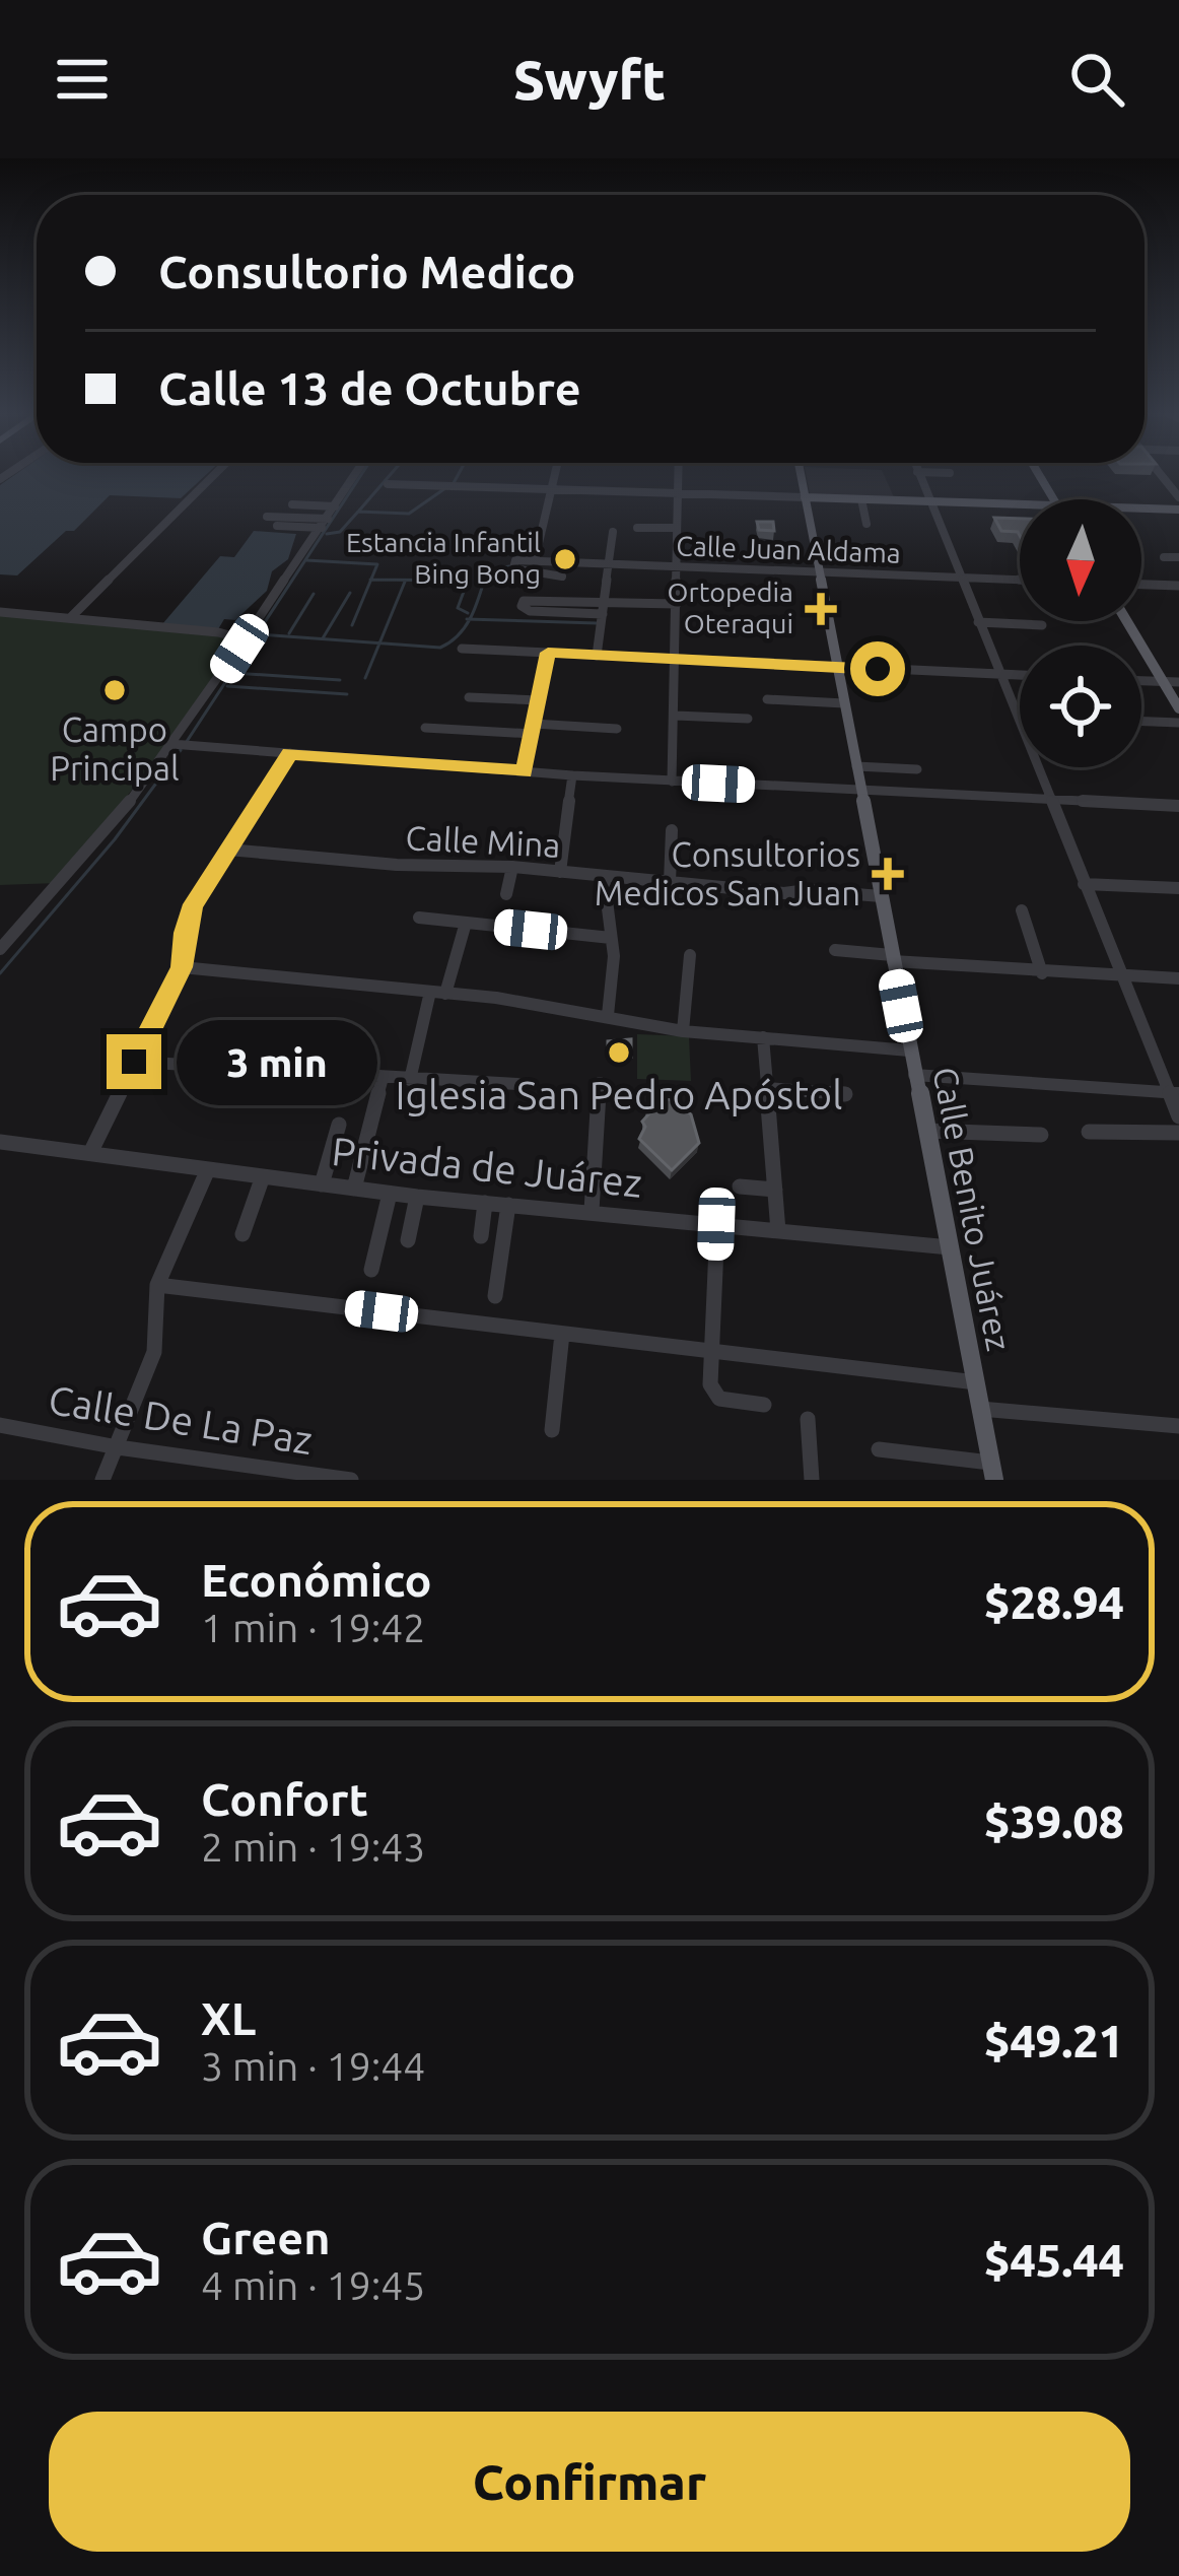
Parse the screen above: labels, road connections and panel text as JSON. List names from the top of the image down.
{
  "streets": {
    "main road": ["Calle Benito Juárez"],
    "street": [
      "Calle Juan Aldama",
      "Calle Mina",
      "Privada de Juárez",
      "Calle De La Paz"
    ]
  },
  "crossings": [
    ["Calle Juan Aldama", "Calle Benito Juárez"],
    ["Calle Mina", "Calle Benito Juárez"],
    ["Privada de Juárez", "Calle Benito Juárez"]
  ],
  "places": {
    "other": ["Estancia Infantil Bing Bong", "Campo Principal", "Iglesia San Pedro Apóstol"],
    "health": ["Ortopedia Oteraqui", "Consultorios Medicos San Juan"]
  },
  "north": "bottom",
  "page": {
    "header": "Swyft",
    "banner": ["Consultorio Medico", "Calle 13 de Octubre"],
    "bubble": "3 min",
    "list": [
      {
        "name": "Económico",
        "note": "1 min · 19:42",
        "value": "$28.94"
      },
      {
        "name": "Confort",
        "note": "2 min · 19:43",
        "value": "$39.08"
      },
      {
        "name": "XL",
        "note": "3 min · 19:44",
        "value": "$49.21"
      },
      {
        "name": "Green",
        "note": "4 min · 19:45",
        "value": "$45.44"
      }
    ],
    "buttons": "Confirmar"
  }
}
